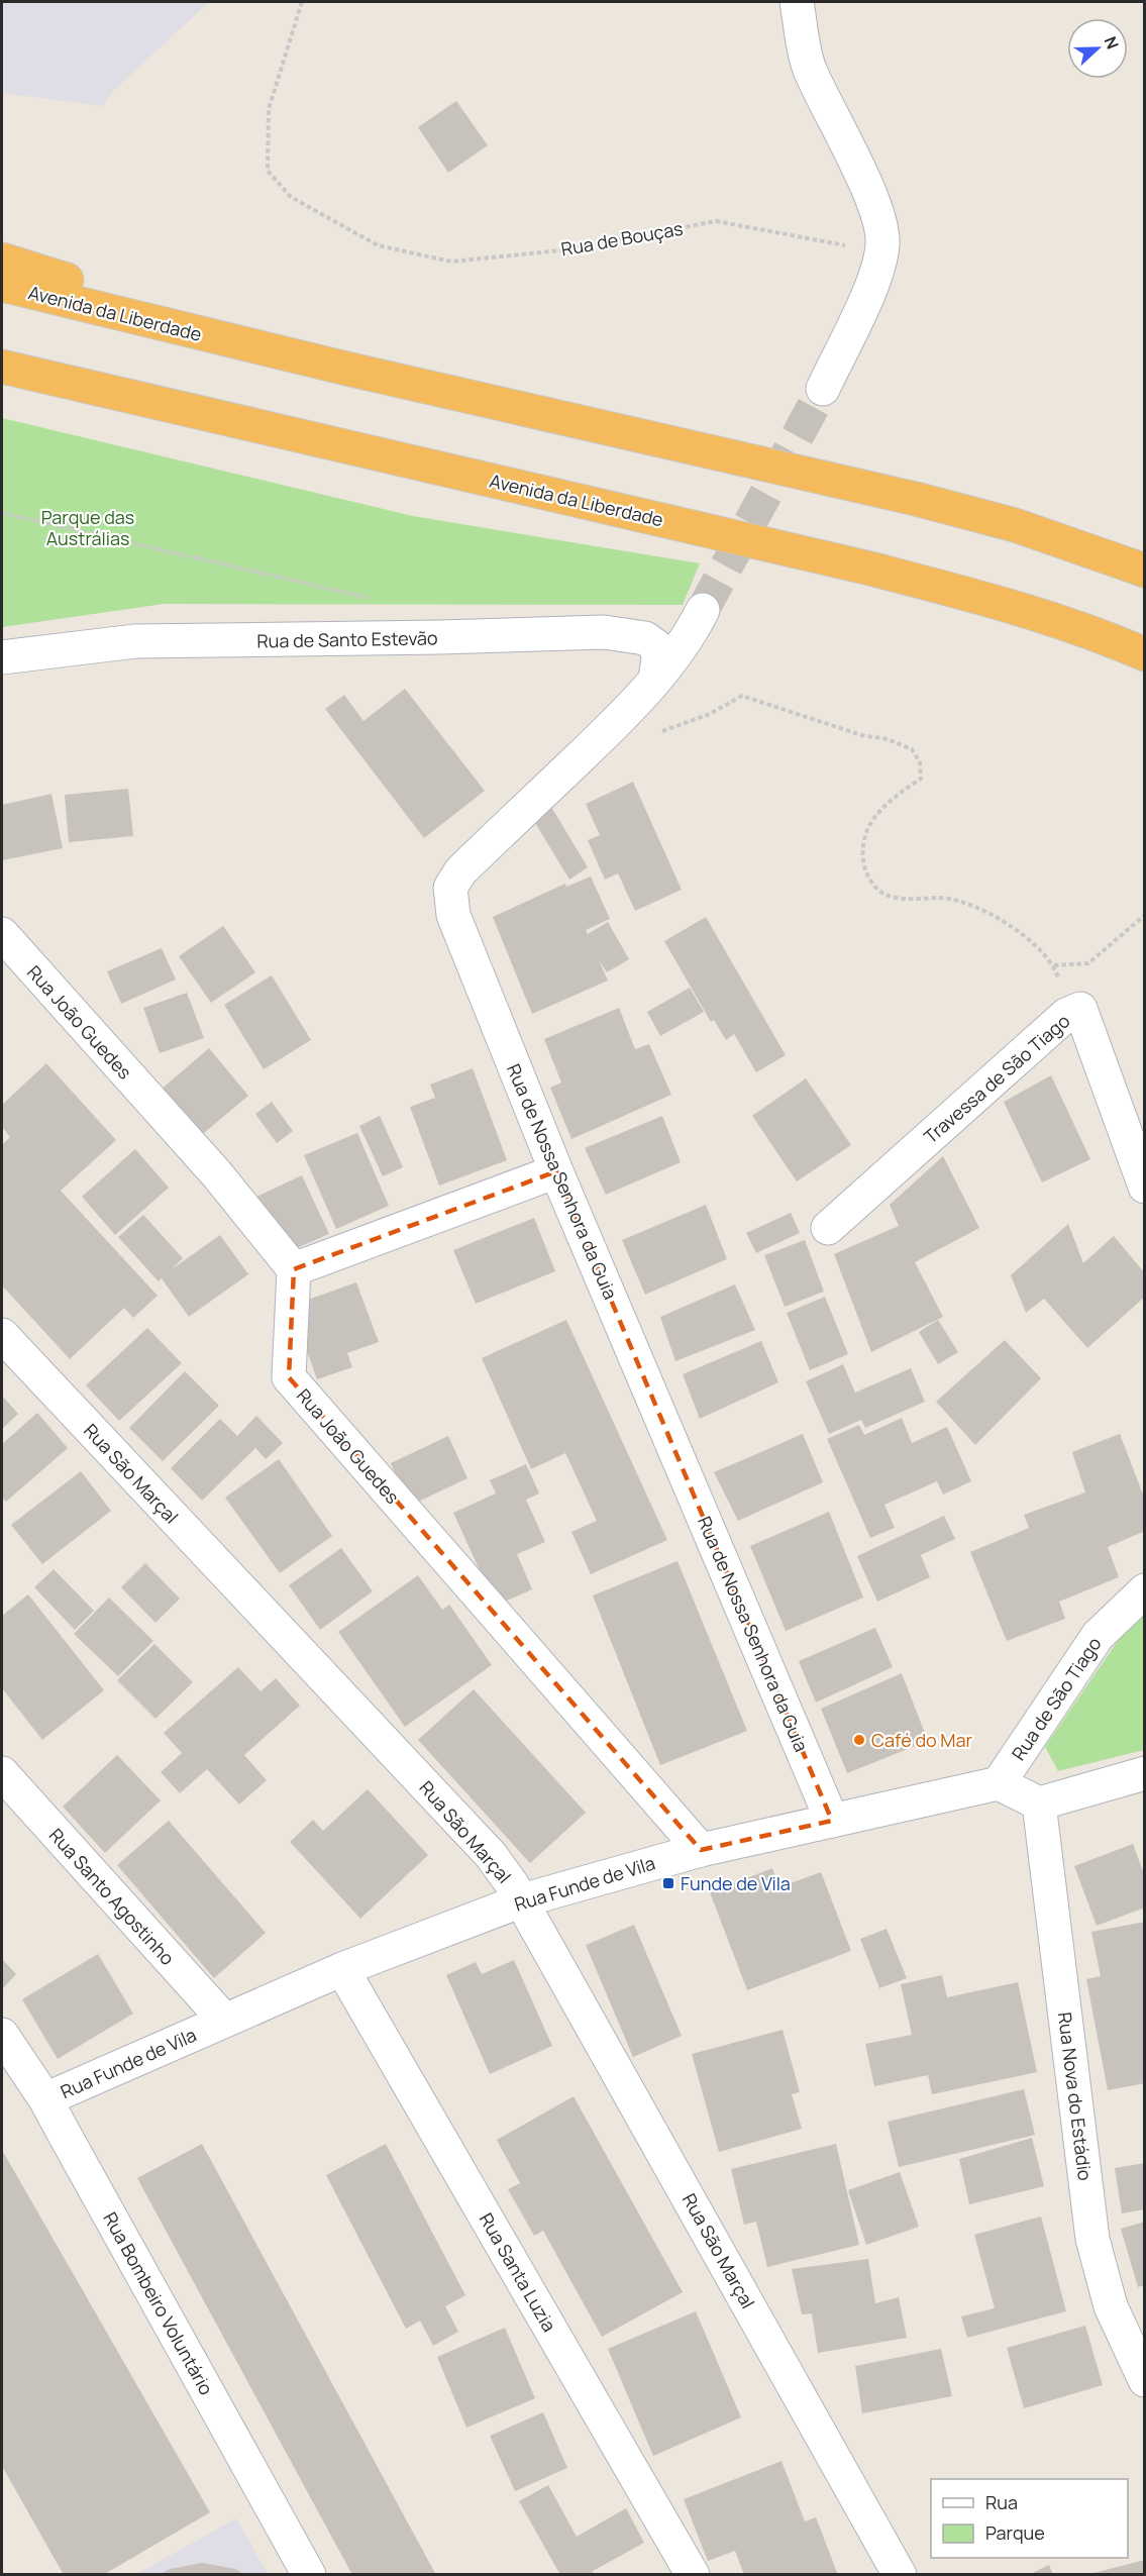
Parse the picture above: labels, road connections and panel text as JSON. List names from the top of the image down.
{
  "streets": {
    "highway": ["Avenida da Liberdade"],
    "street": [
      "Rua de Santo Estevão",
      "Rua João Guedes",
      "Travessa de São Tiago",
      "Rua de Nossa Senhora da Guia",
      "Rua São Marçal",
      "Rua de São Tiago",
      "Rua Funde de Vila",
      "Rua Santo Agostinho",
      "Rua Nova do Estádio",
      "Rua Santa Luzia",
      "Rua Bombeiro Voluntário"
    ],
    "path": ["Rua de Bouças"]
  },
  "crossings": [
    ["Rua de Santo Estevão", "Rua de Nossa Senhora da Guia"],
    ["Rua João Guedes", "Rua Funde de Vila"],
    ["Rua de Nossa Senhora da Guia", "Rua Funde de Vila"],
    ["Rua São Marçal", "Rua Funde de Vila"],
    ["Rua de São Tiago", "Rua Funde de Vila"],
    ["Rua Funde de Vila", "Rua Santo Agostinho"],
    ["Rua Funde de Vila", "Rua Santa Luzia"],
    ["Rua Funde de Vila", "Rua Bombeiro Voluntário"]
  ],
  "parks": ["Parque das Austrálias"],
  "places": {
    "other": ["Café do Mar"],
    "transit": ["Funde de Vila"]
  },
  "legend": ["Rua", "Parque"],
  "north": "right"
}
